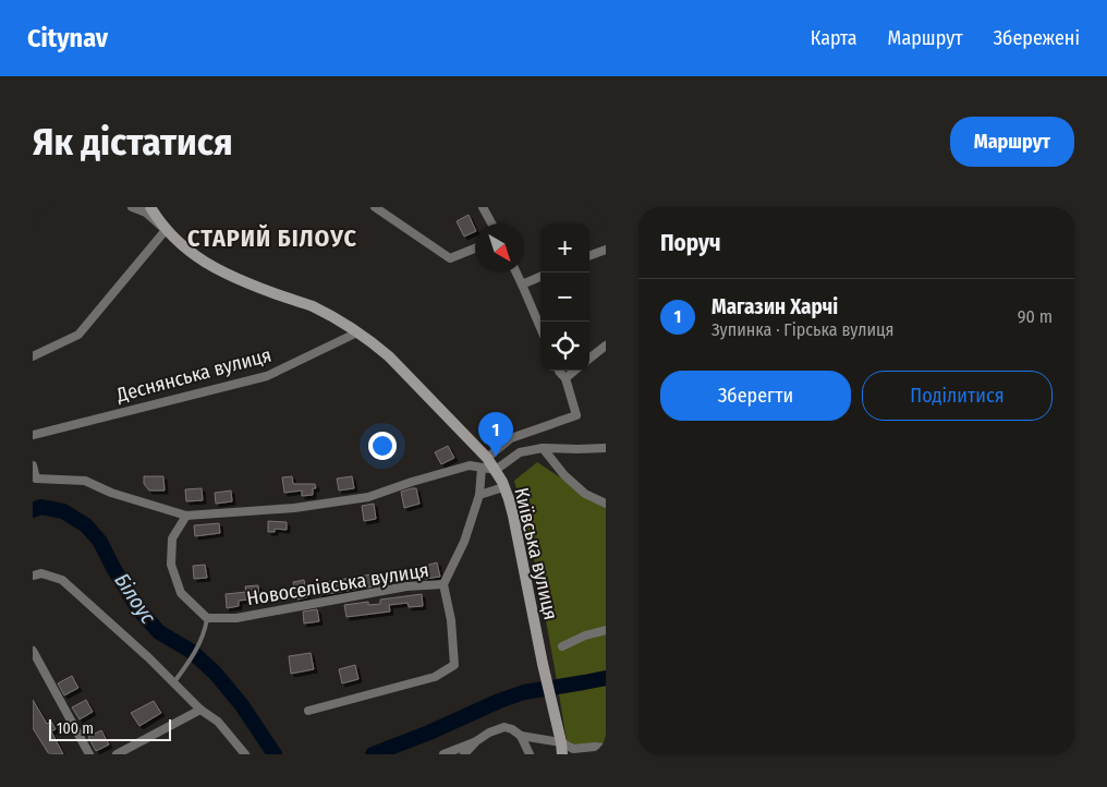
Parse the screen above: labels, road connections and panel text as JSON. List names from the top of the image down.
{
  "streets": {
    "main road": ["Київська вулиця"],
    "street": ["Деснянська вулиця", "Новоселівська вулиця"]
  },
  "crossings": [
    ["Деснянська вулиця", "Київська вулиця"]
  ],
  "districts": ["СТАРИЙ БІЛОУС"],
  "water": ["Білоус"],
  "scale_bar": "100 m",
  "north": "bottom right",
  "page": {
    "header": "Citynav",
    "nav": ["Карта", "Маршрут", "Збережені"],
    "buttons": [
      "Маршрут",
      ["Зберегти", "Поділитися"]
    ],
    "title": "Як дістатися",
    "heading": "Поруч",
    "map_buttons": ["+", "−"],
    "list": [
      {
        "mark": "1",
        "name": "Магазин Харчі",
        "note": "Зупинка · Гірська вулиця",
        "value": "90 m"
      }
    ],
    "pins": "1",
    "scale": "100 m"
  }
}
